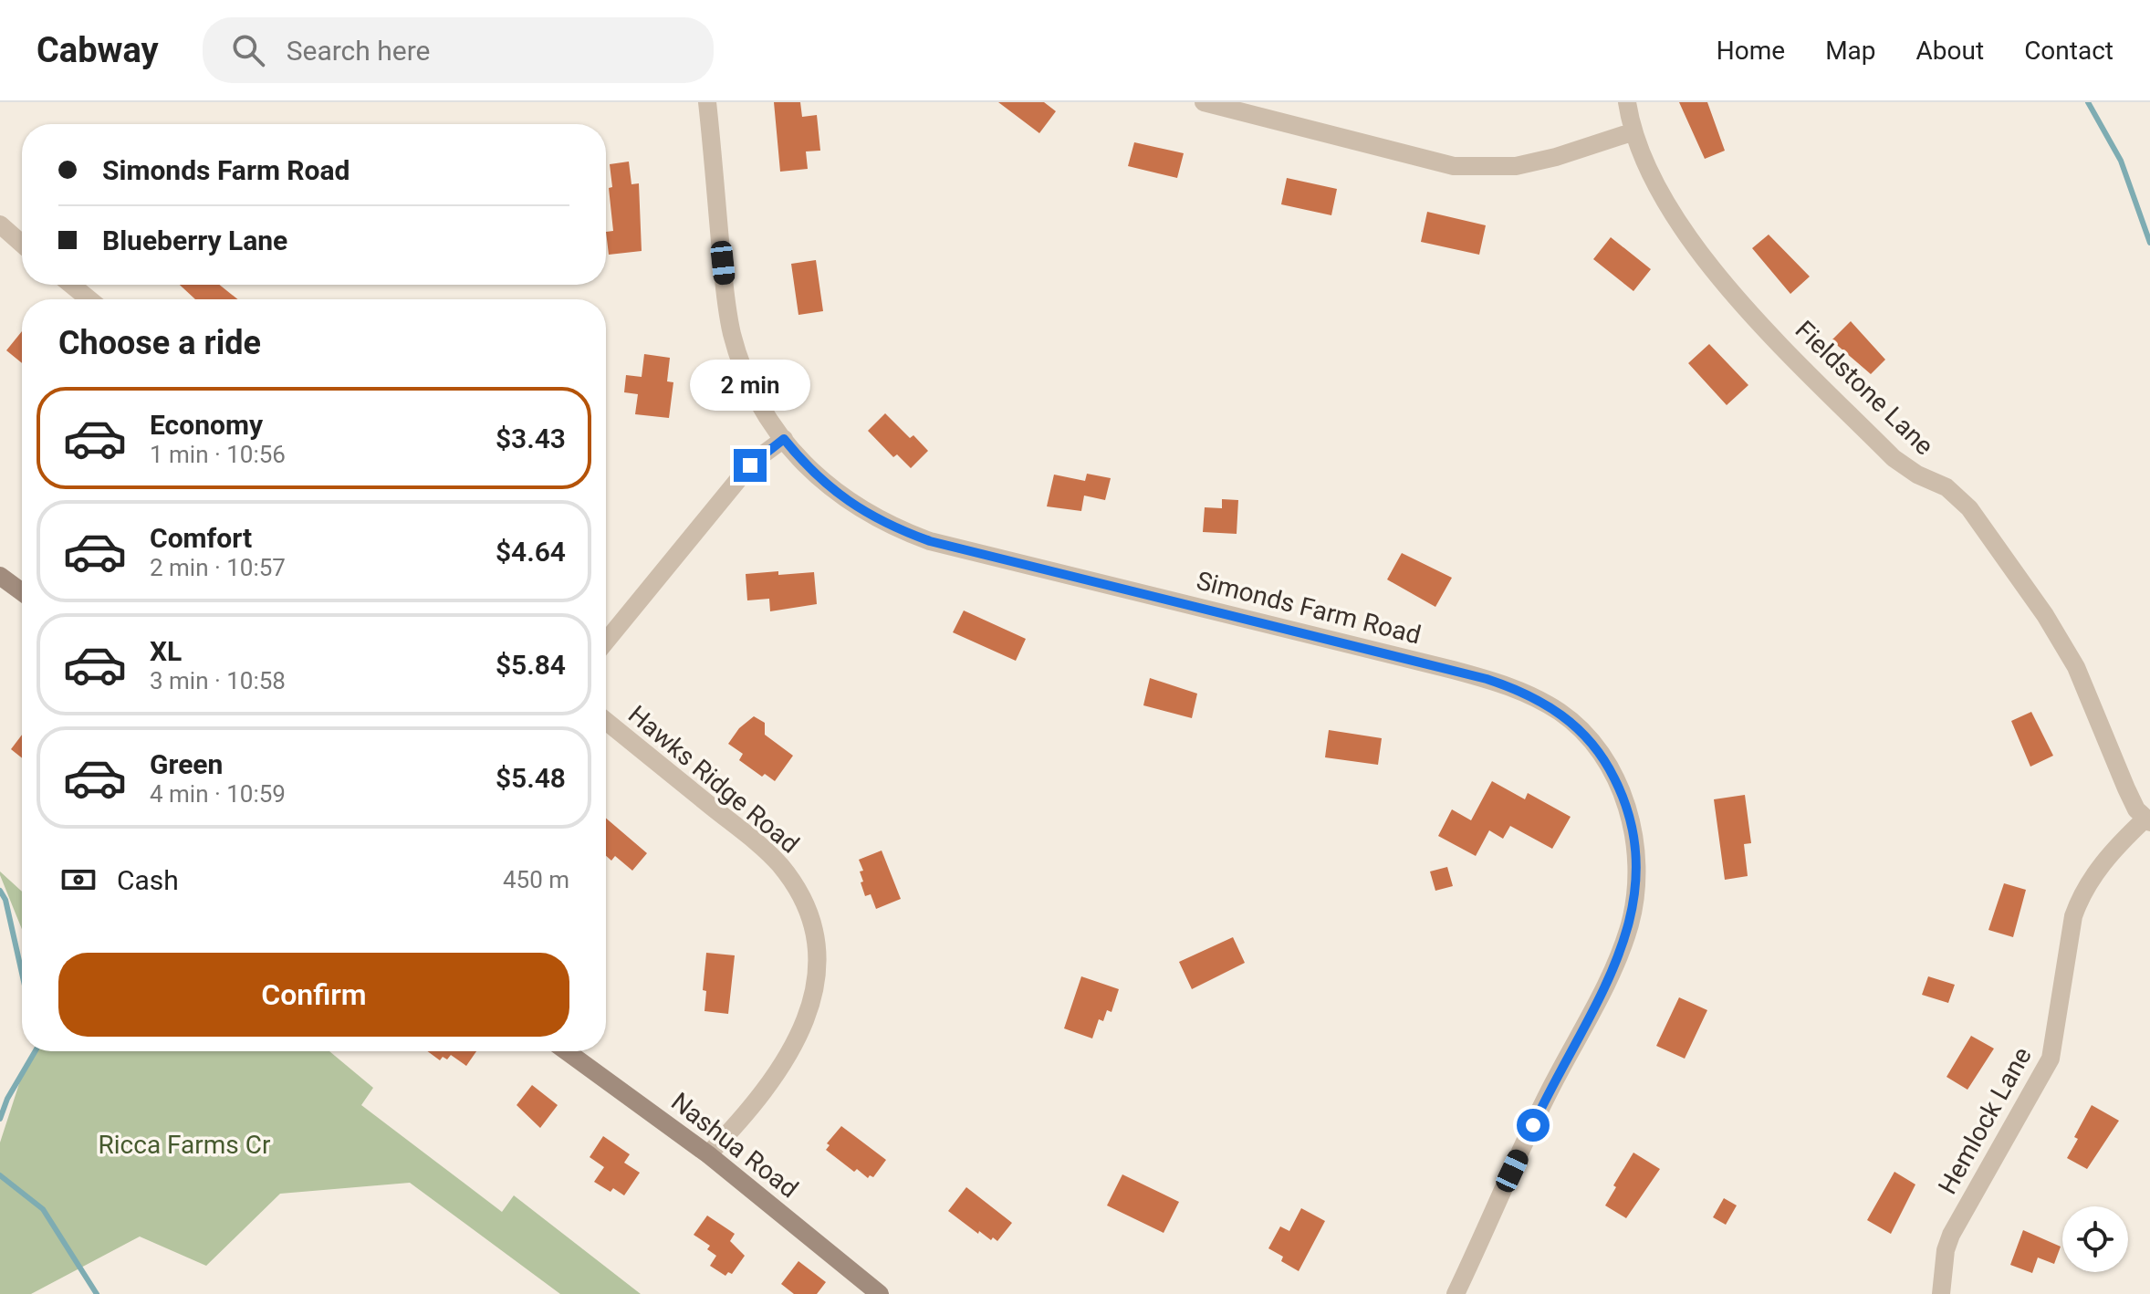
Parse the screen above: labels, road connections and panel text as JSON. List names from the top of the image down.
{
  "streets": {
    "main road": ["Nashua Road"],
    "street": [
      "Fieldstone Lane",
      "Simonds Farm Road",
      "Hawks Ridge Road",
      "Hemlock Lane"
    ]
  },
  "crossings": [
    ["Fieldstone Lane", "Hemlock Lane"],
    ["Hawks Ridge Road", "Nashua Road"]
  ],
  "parks": ["Ricca Farms Cr"],
  "page": {
    "header": "Cabway",
    "search": "Search here",
    "nav": [
      "Home",
      "Map",
      "About",
      "Contact"
    ],
    "banner": ["Simonds Farm Road", "Blueberry Lane"],
    "heading": "Choose a ride",
    "bubble": "2 min",
    "list": [
      {
        "name": "Economy",
        "note": "1 min · 10:56",
        "value": "$3.43"
      },
      {
        "name": "Comfort",
        "note": "2 min · 10:57",
        "value": "$4.64"
      },
      {
        "name": "XL",
        "note": "3 min · 10:58",
        "value": "$5.84"
      },
      {
        "name": "Green",
        "note": "4 min · 10:59",
        "value": "$5.48"
      }
    ],
    "pay": ["Cash", "450 m"],
    "buttons": "Confirm"
  }
}
